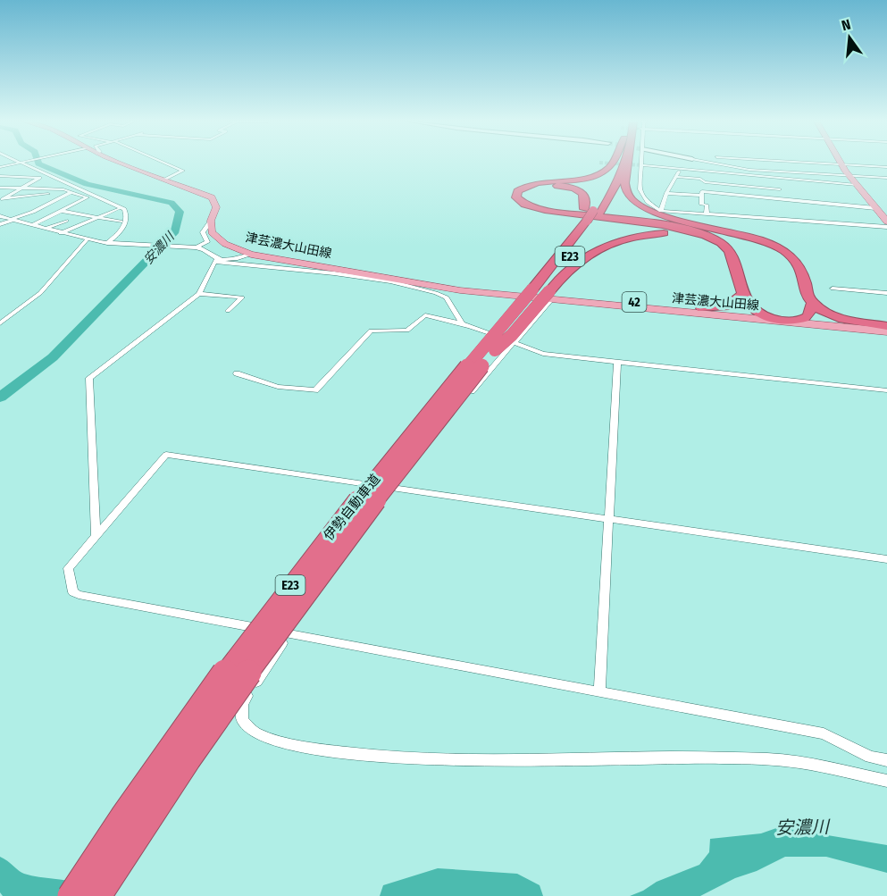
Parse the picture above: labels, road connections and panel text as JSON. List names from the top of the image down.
{
  "streets": {
    "highway": ["E23", "伊勢自動車道"],
    "main road": ["津芸濃大山田線", "42"]
  },
  "crossings": [
    ["津芸濃大山田線", "伊勢自動車道"]
  ],
  "water": ["安濃川"],
  "north": "top"
}
